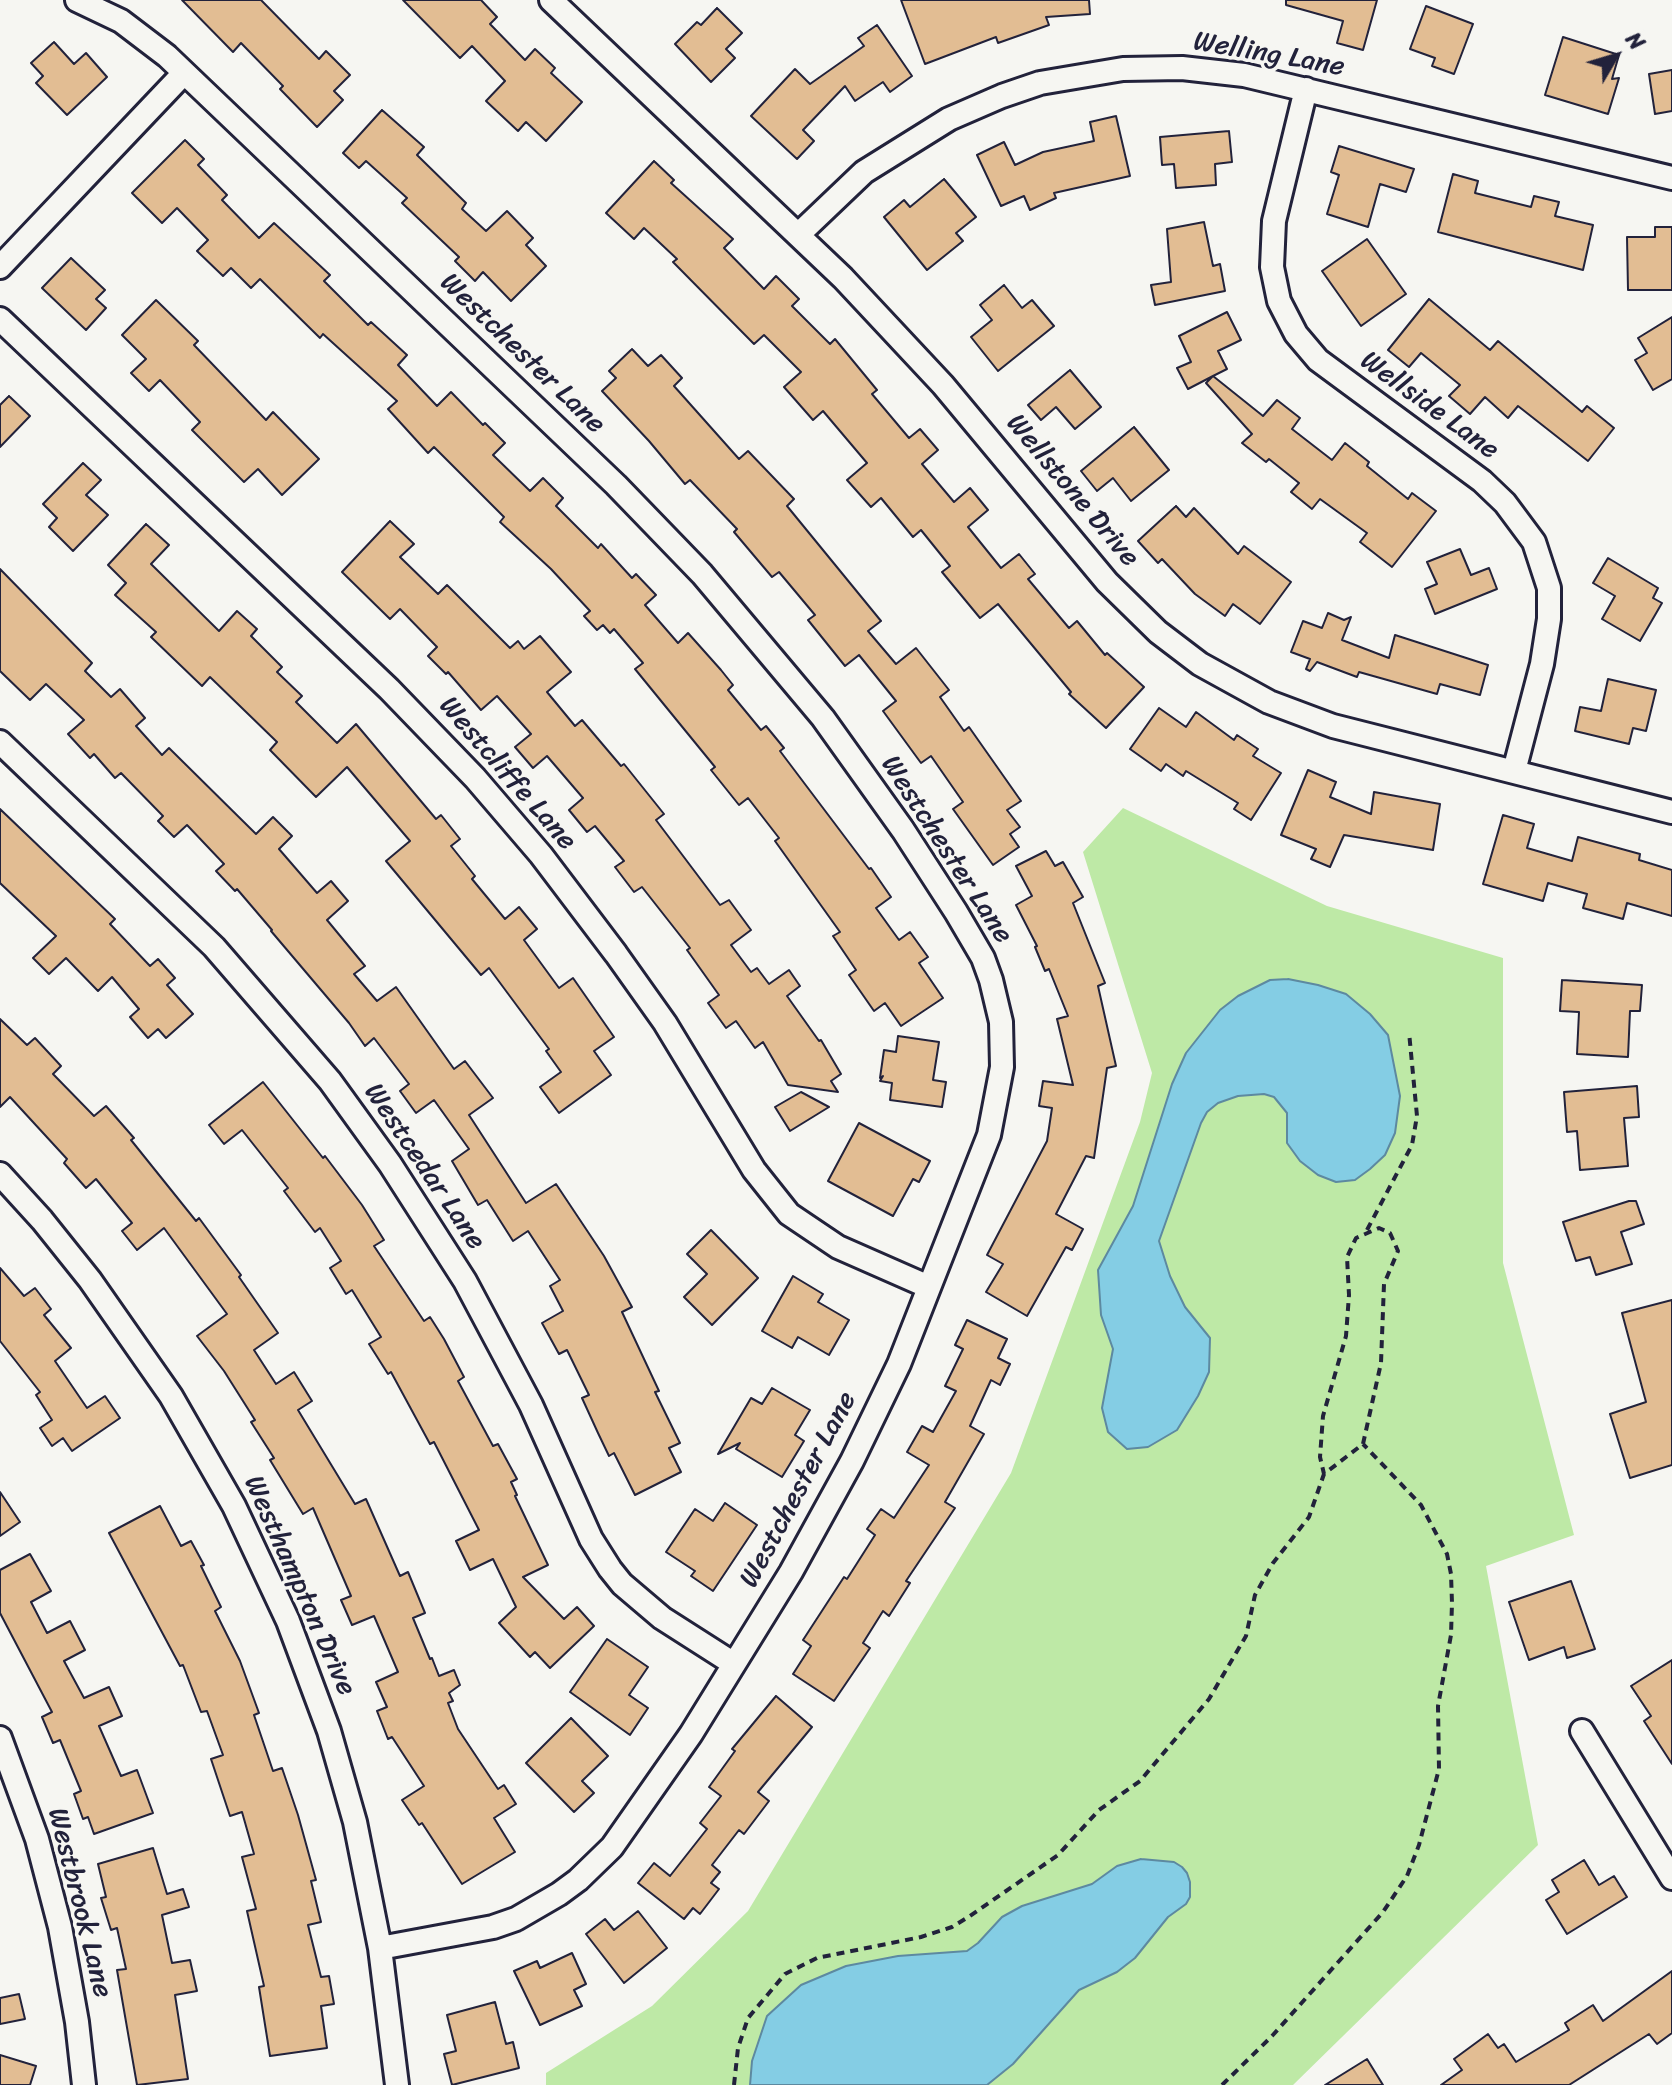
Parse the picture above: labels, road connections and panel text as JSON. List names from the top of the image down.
{
  "streets": {
    "street": [
      "Welling Lane",
      "Westchester Lane",
      "Wellside Lane",
      "Wellstone Drive",
      "Westcliffe Lane",
      "Westcedar Lane",
      "Westhampton Drive",
      "Westbrook Lane"
    ]
  },
  "crossings": [
    ["Welling Lane", "Wellside Lane"],
    ["Welling Lane", "Wellstone Drive"],
    ["Westchester Lane", "Westcliffe Lane"],
    ["Westchester Lane", "Westcedar Lane"],
    ["Westchester Lane", "Westhampton Drive"],
    ["Wellside Lane", "Wellstone Drive"]
  ],
  "north": "top right"
}
